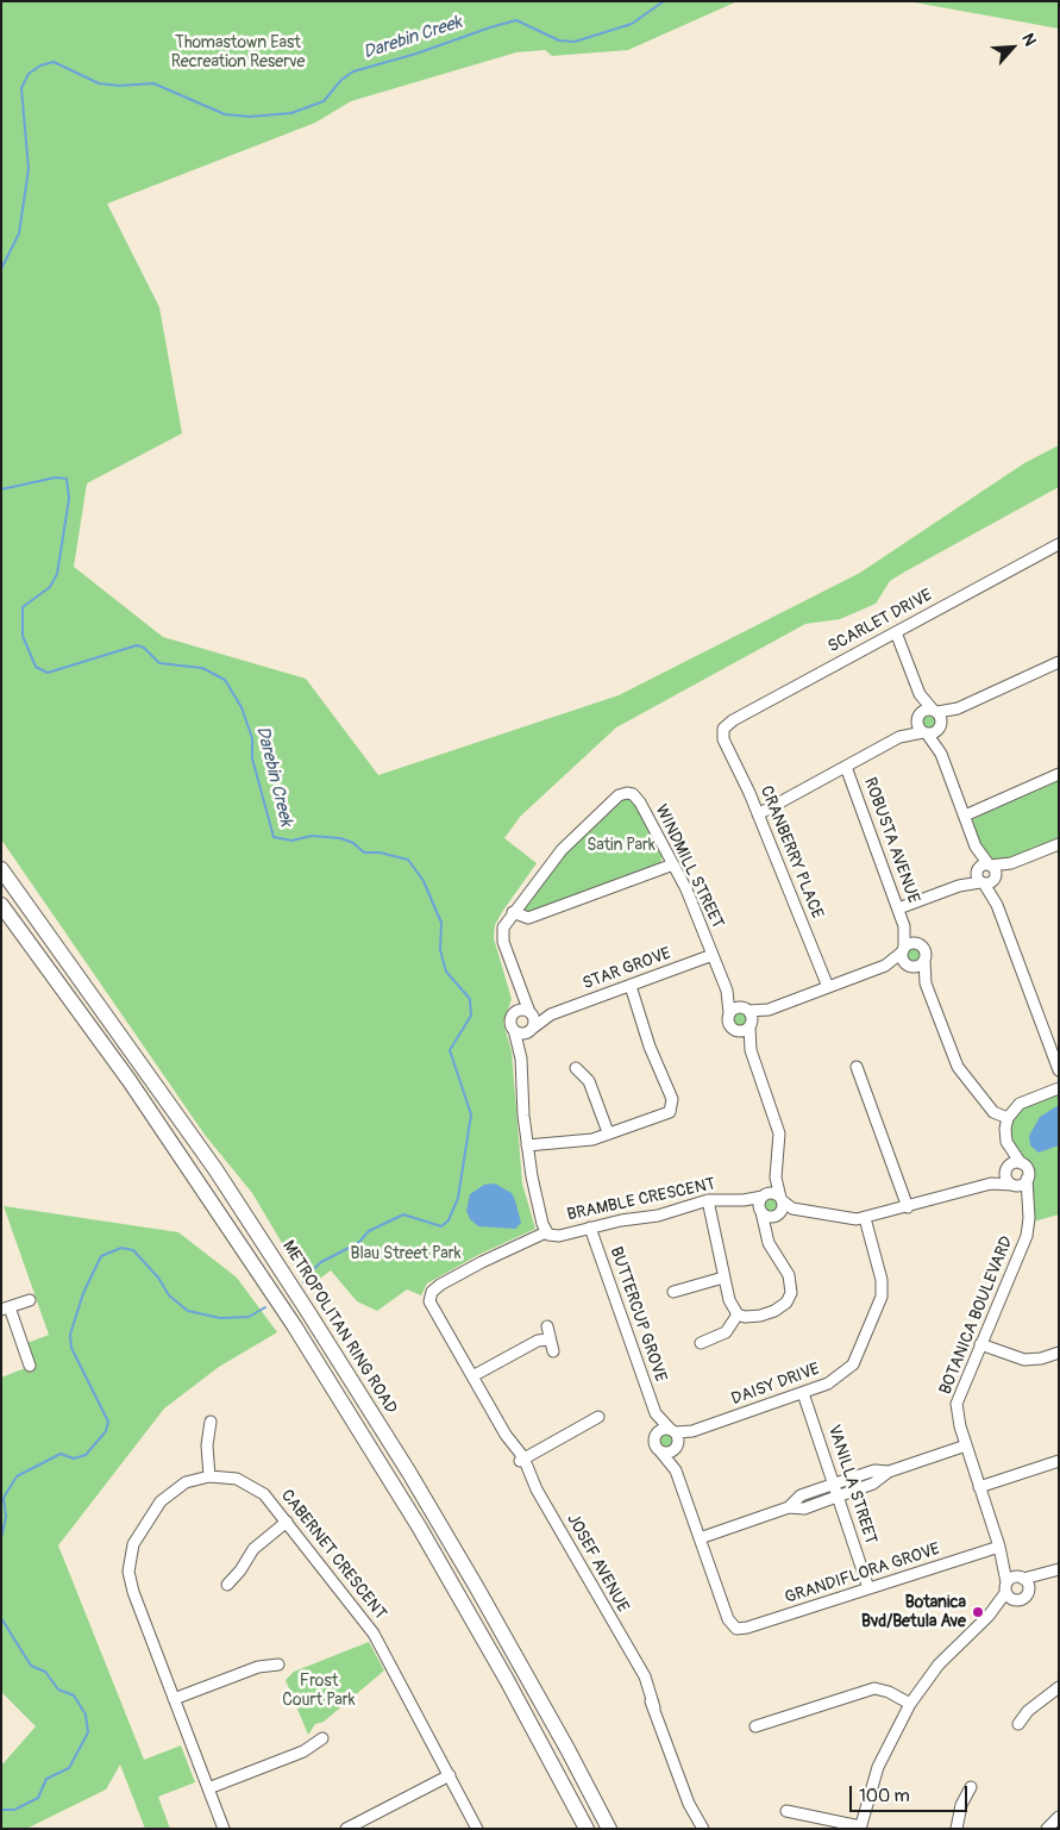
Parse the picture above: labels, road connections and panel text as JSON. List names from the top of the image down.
{
  "streets": {
    "highway": ["METROPOLITAN RING ROAD"],
    "street": [
      "SCARLET DRIVE",
      "ROBUSTA AVENUE",
      "CRANBERRY PLACE",
      "WINDMILL STREET",
      "STAR GROVE",
      "BRAMBLE CRESCENT",
      "BUTTERCUP GROVE",
      "BOTANICA BOULEVARD",
      "DAISY DRIVE",
      "VANILLA STREET",
      "CABERNET CRESCENT",
      "JOSEF AVENUE",
      "GRANDIFLORA GROVE"
    ]
  },
  "crossings": [
    ["SCARLET DRIVE", "CRANBERRY PLACE"],
    ["WINDMILL STREET", "STAR GROVE"],
    ["STAR GROVE", "BRAMBLE CRESCENT"],
    ["BRAMBLE CRESCENT", "BUTTERCUP GROVE"],
    ["BRAMBLE CRESCENT", "JOSEF AVENUE"],
    ["BUTTERCUP GROVE", "DAISY DRIVE"],
    ["BOTANICA BOULEVARD", "GRANDIFLORA GROVE"],
    ["DAISY DRIVE", "VANILLA STREET"],
    ["VANILLA STREET", "GRANDIFLORA GROVE"]
  ],
  "water": ["Darebin Creek"],
  "parks": [
    "Thomastown East Recreation Reserve",
    "Satin Park",
    "Blau Street Park",
    "Frost Court Park"
  ],
  "places": ["Botanica Bvd/Betula Ave"],
  "scale_bar": "100 m",
  "north": "top right"
}
